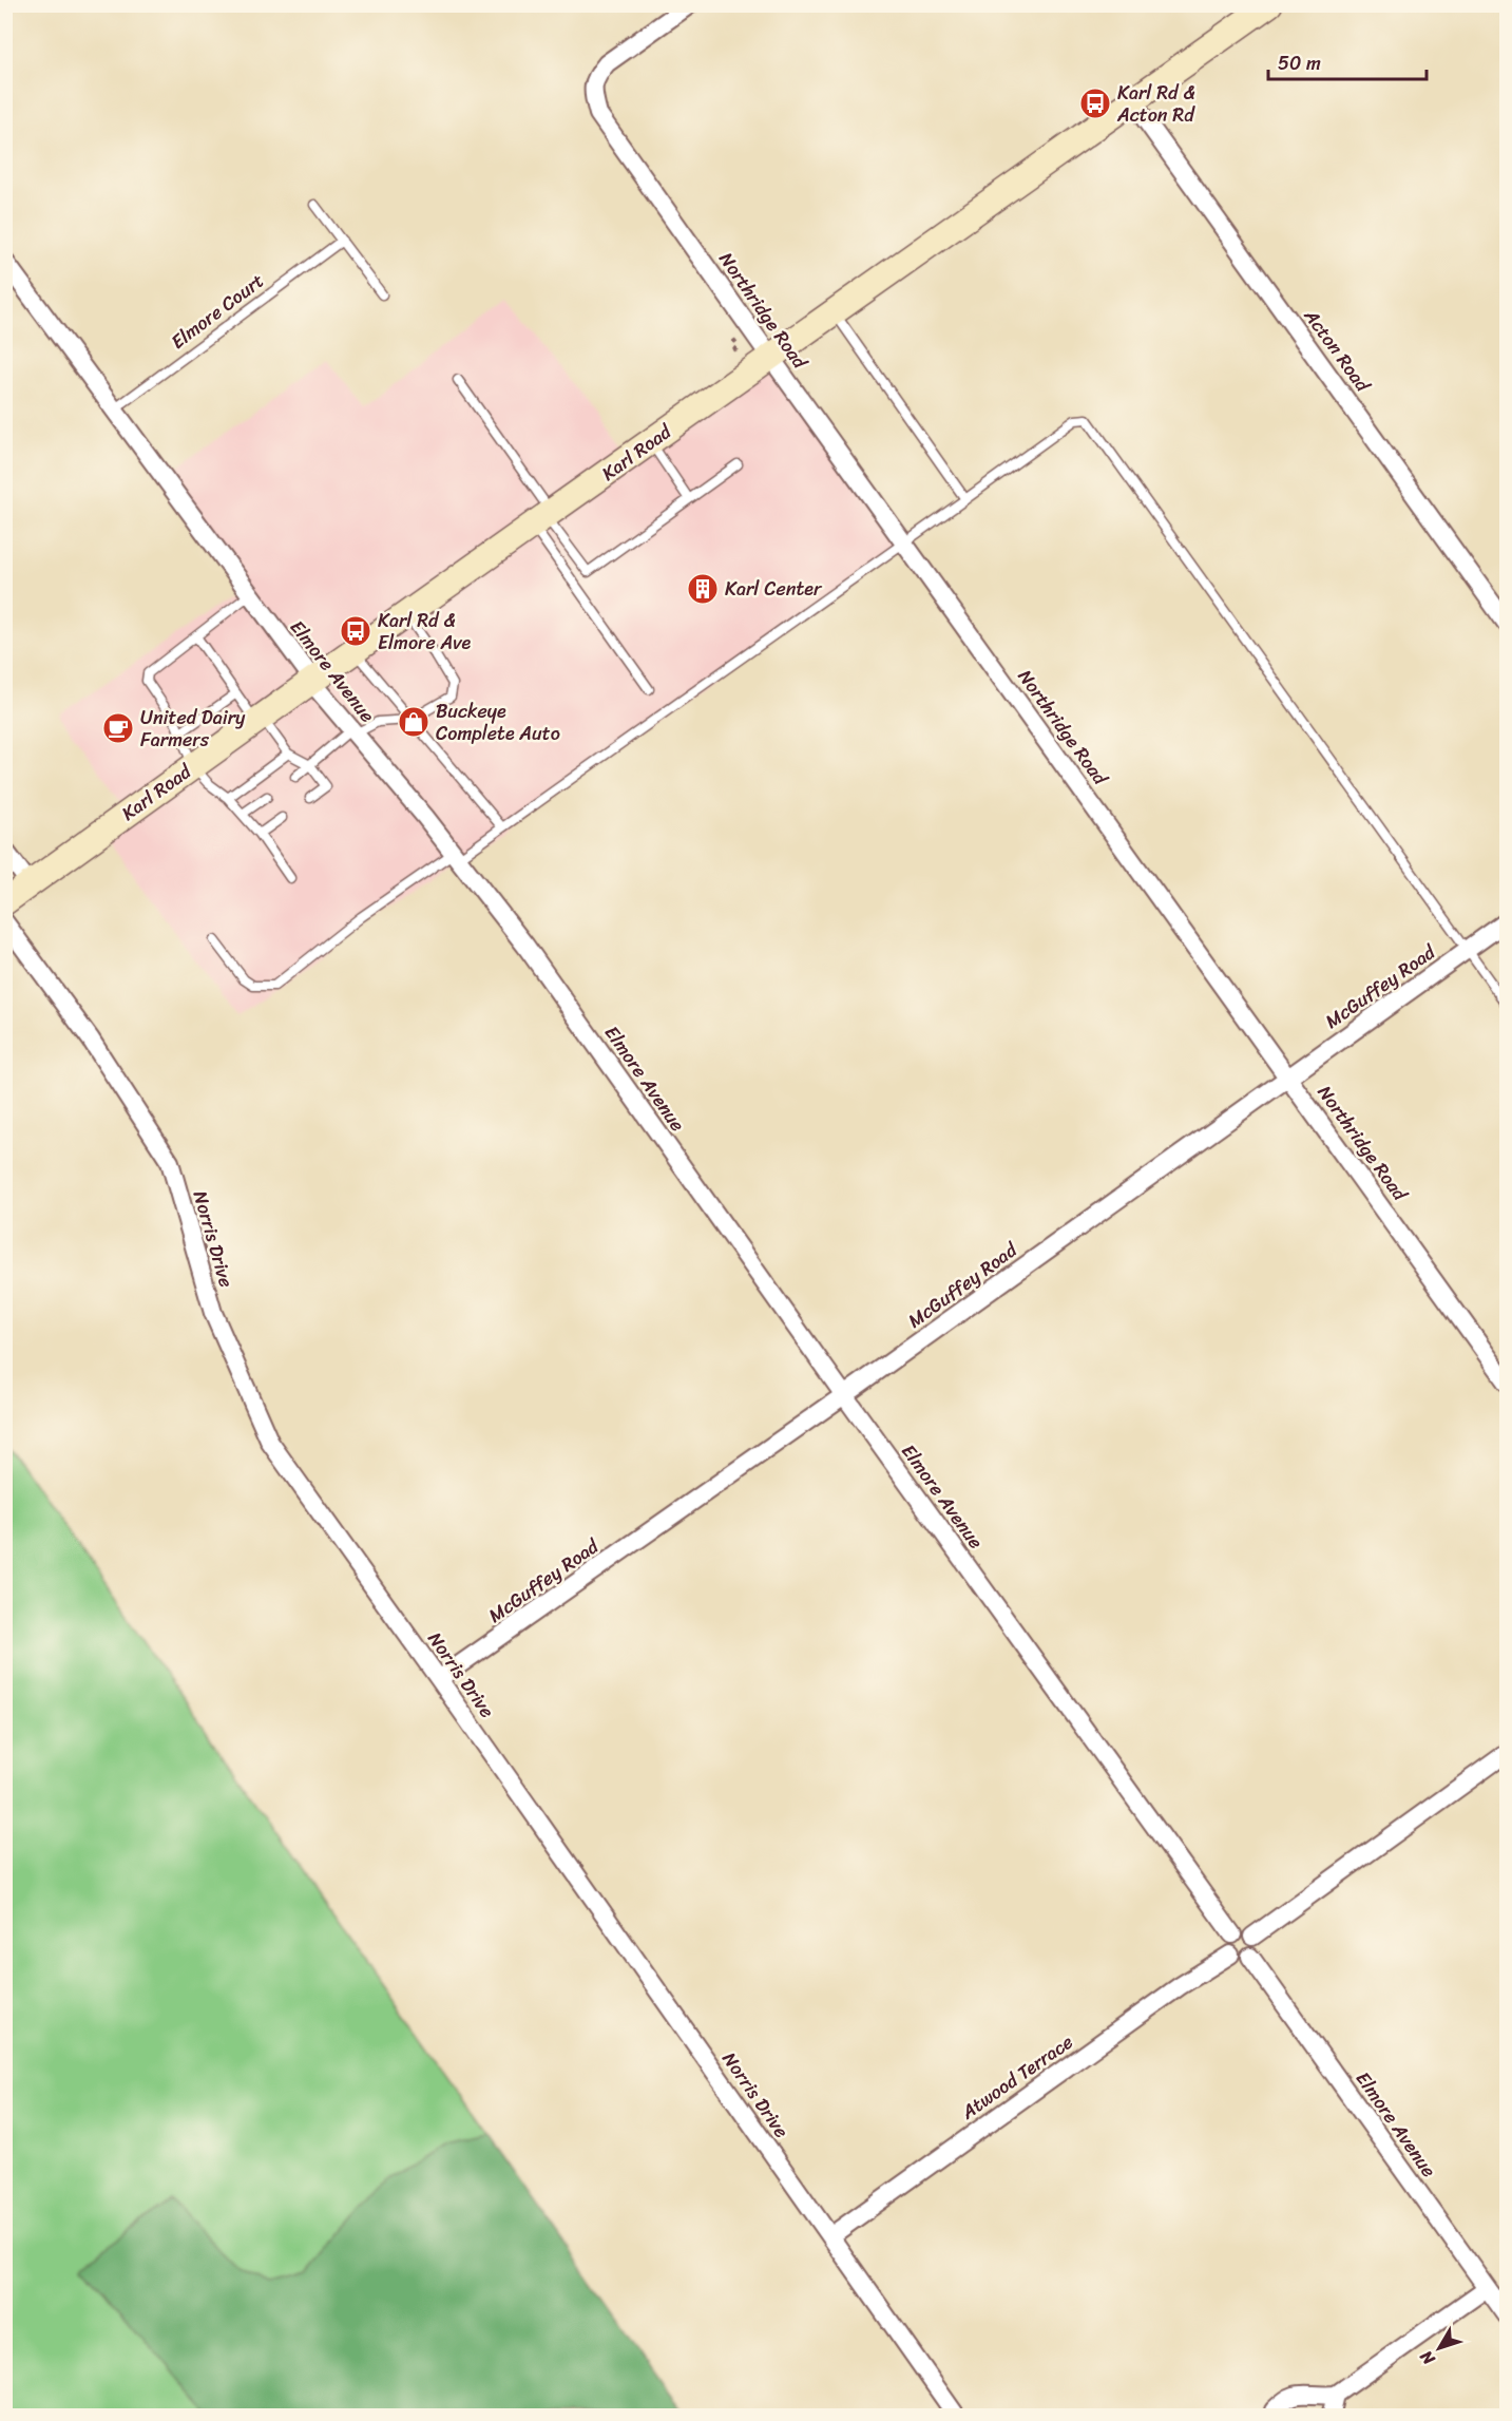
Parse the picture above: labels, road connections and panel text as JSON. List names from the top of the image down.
{
  "streets": {
    "main road": ["Karl Road"],
    "street": [
      "Northridge Road",
      "Acton Road",
      "Elmore Avenue",
      "McGuffey Road",
      "Norris Drive",
      "Atwood Terrace"
    ],
    "lane": ["Elmore Court"]
  },
  "crossings": [
    ["Northridge Road", "Karl Road"],
    ["Northridge Road", "McGuffey Road"],
    ["Elmore Court", "Elmore Avenue"],
    ["Acton Road", "Karl Road"],
    ["Karl Road", "Elmore Avenue"],
    ["Elmore Avenue", "McGuffey Road"],
    ["Elmore Avenue", "Atwood Terrace"],
    ["McGuffey Road", "Norris Drive"],
    ["Norris Drive", "Atwood Terrace"]
  ],
  "places": {
    "bus stop": ["Karl Rd & Acton Rd", "Karl Rd & Elmore Ave"],
    "building": ["Karl Center"],
    "shop": ["Buckeye Complete Auto"],
    "cafe": ["United Dairy Farmers"]
  },
  "scale_bar": "50 m",
  "north": "bottom left"
}
